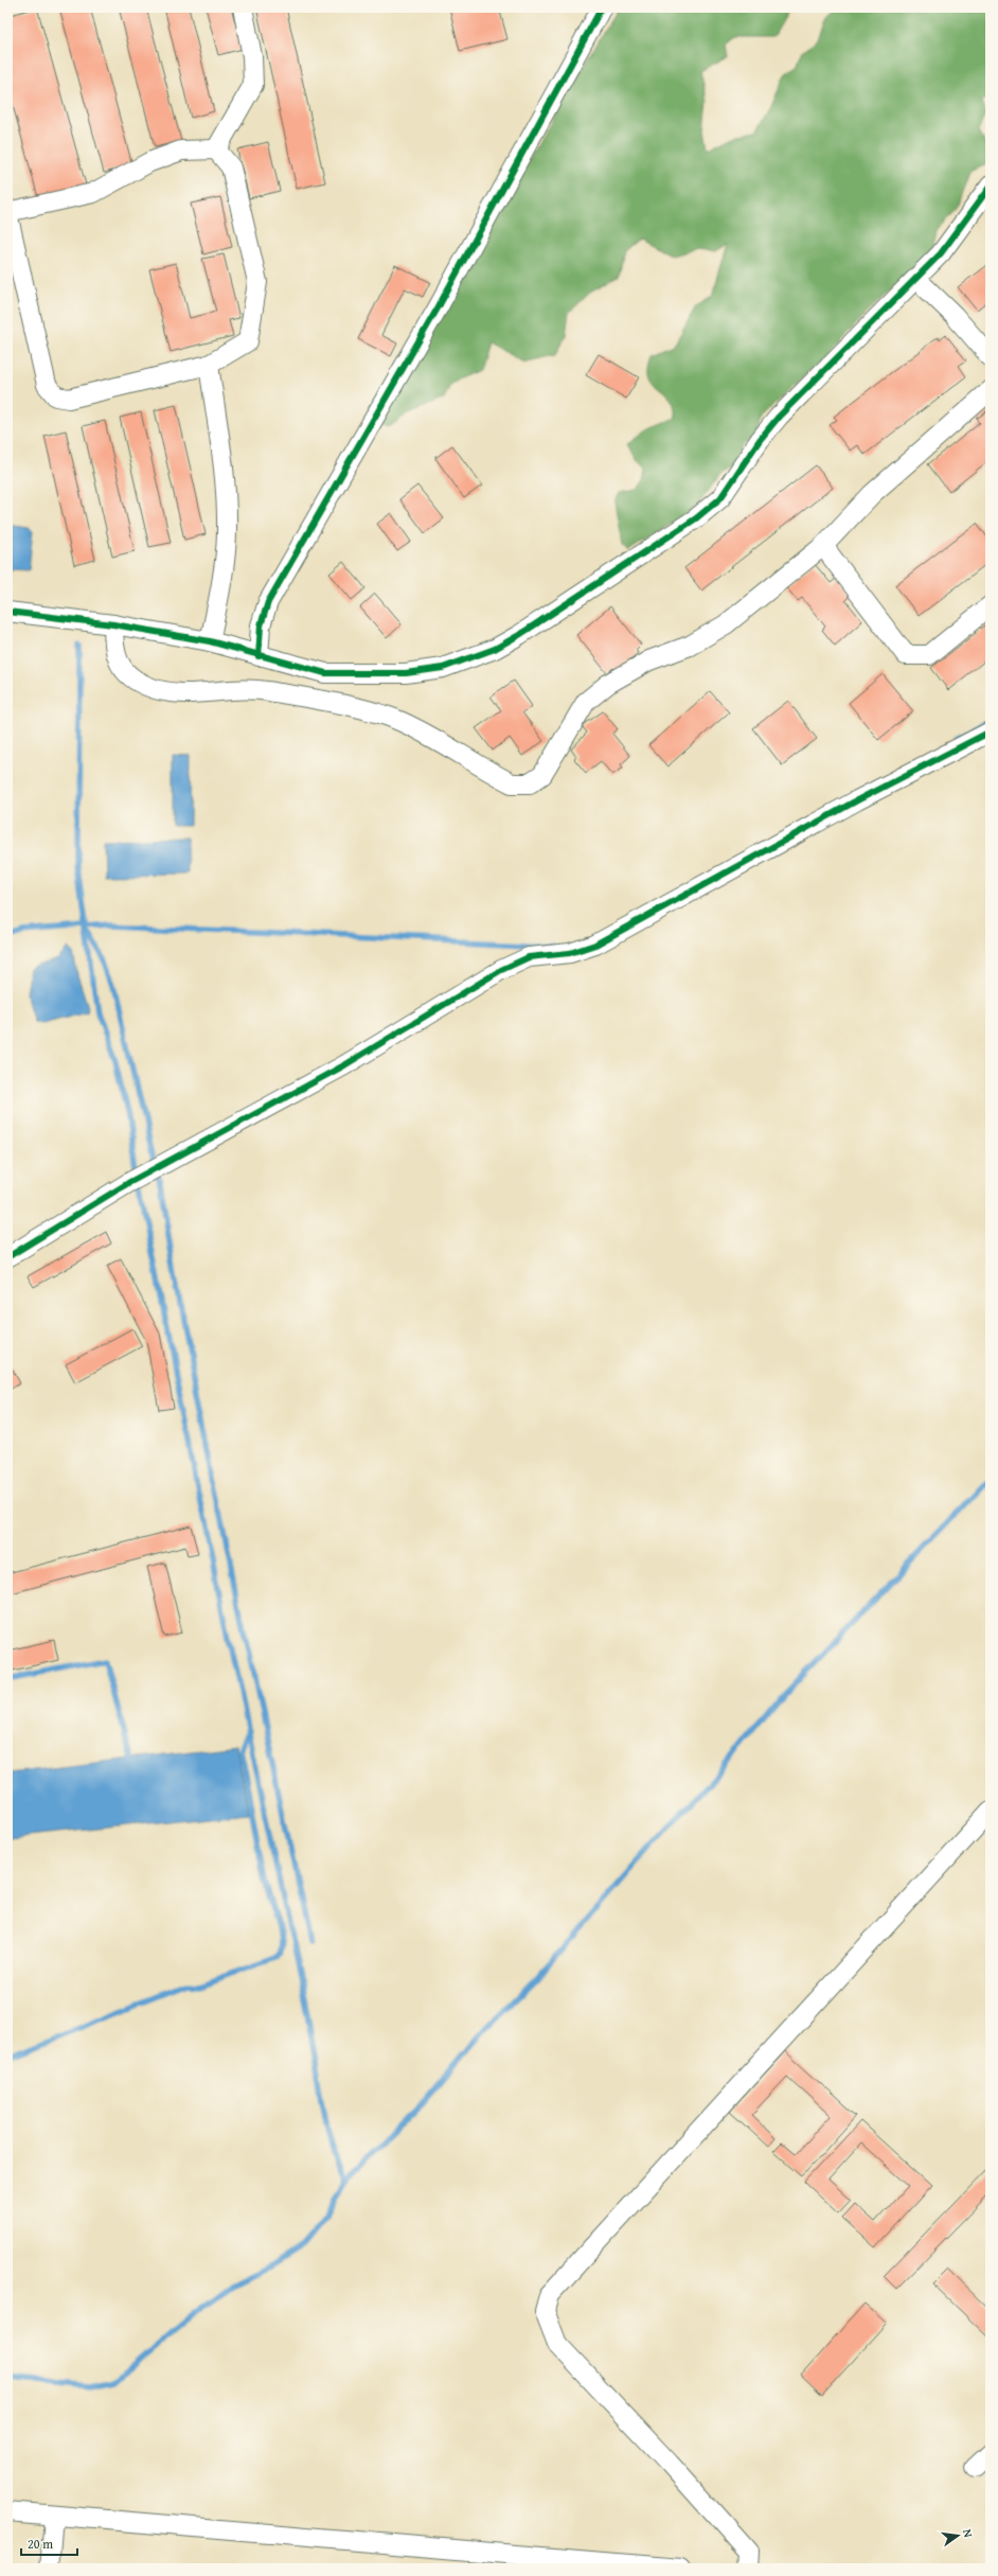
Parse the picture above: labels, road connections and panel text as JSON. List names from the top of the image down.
{
  "scale_bar": "20 m",
  "north": "right"
}
